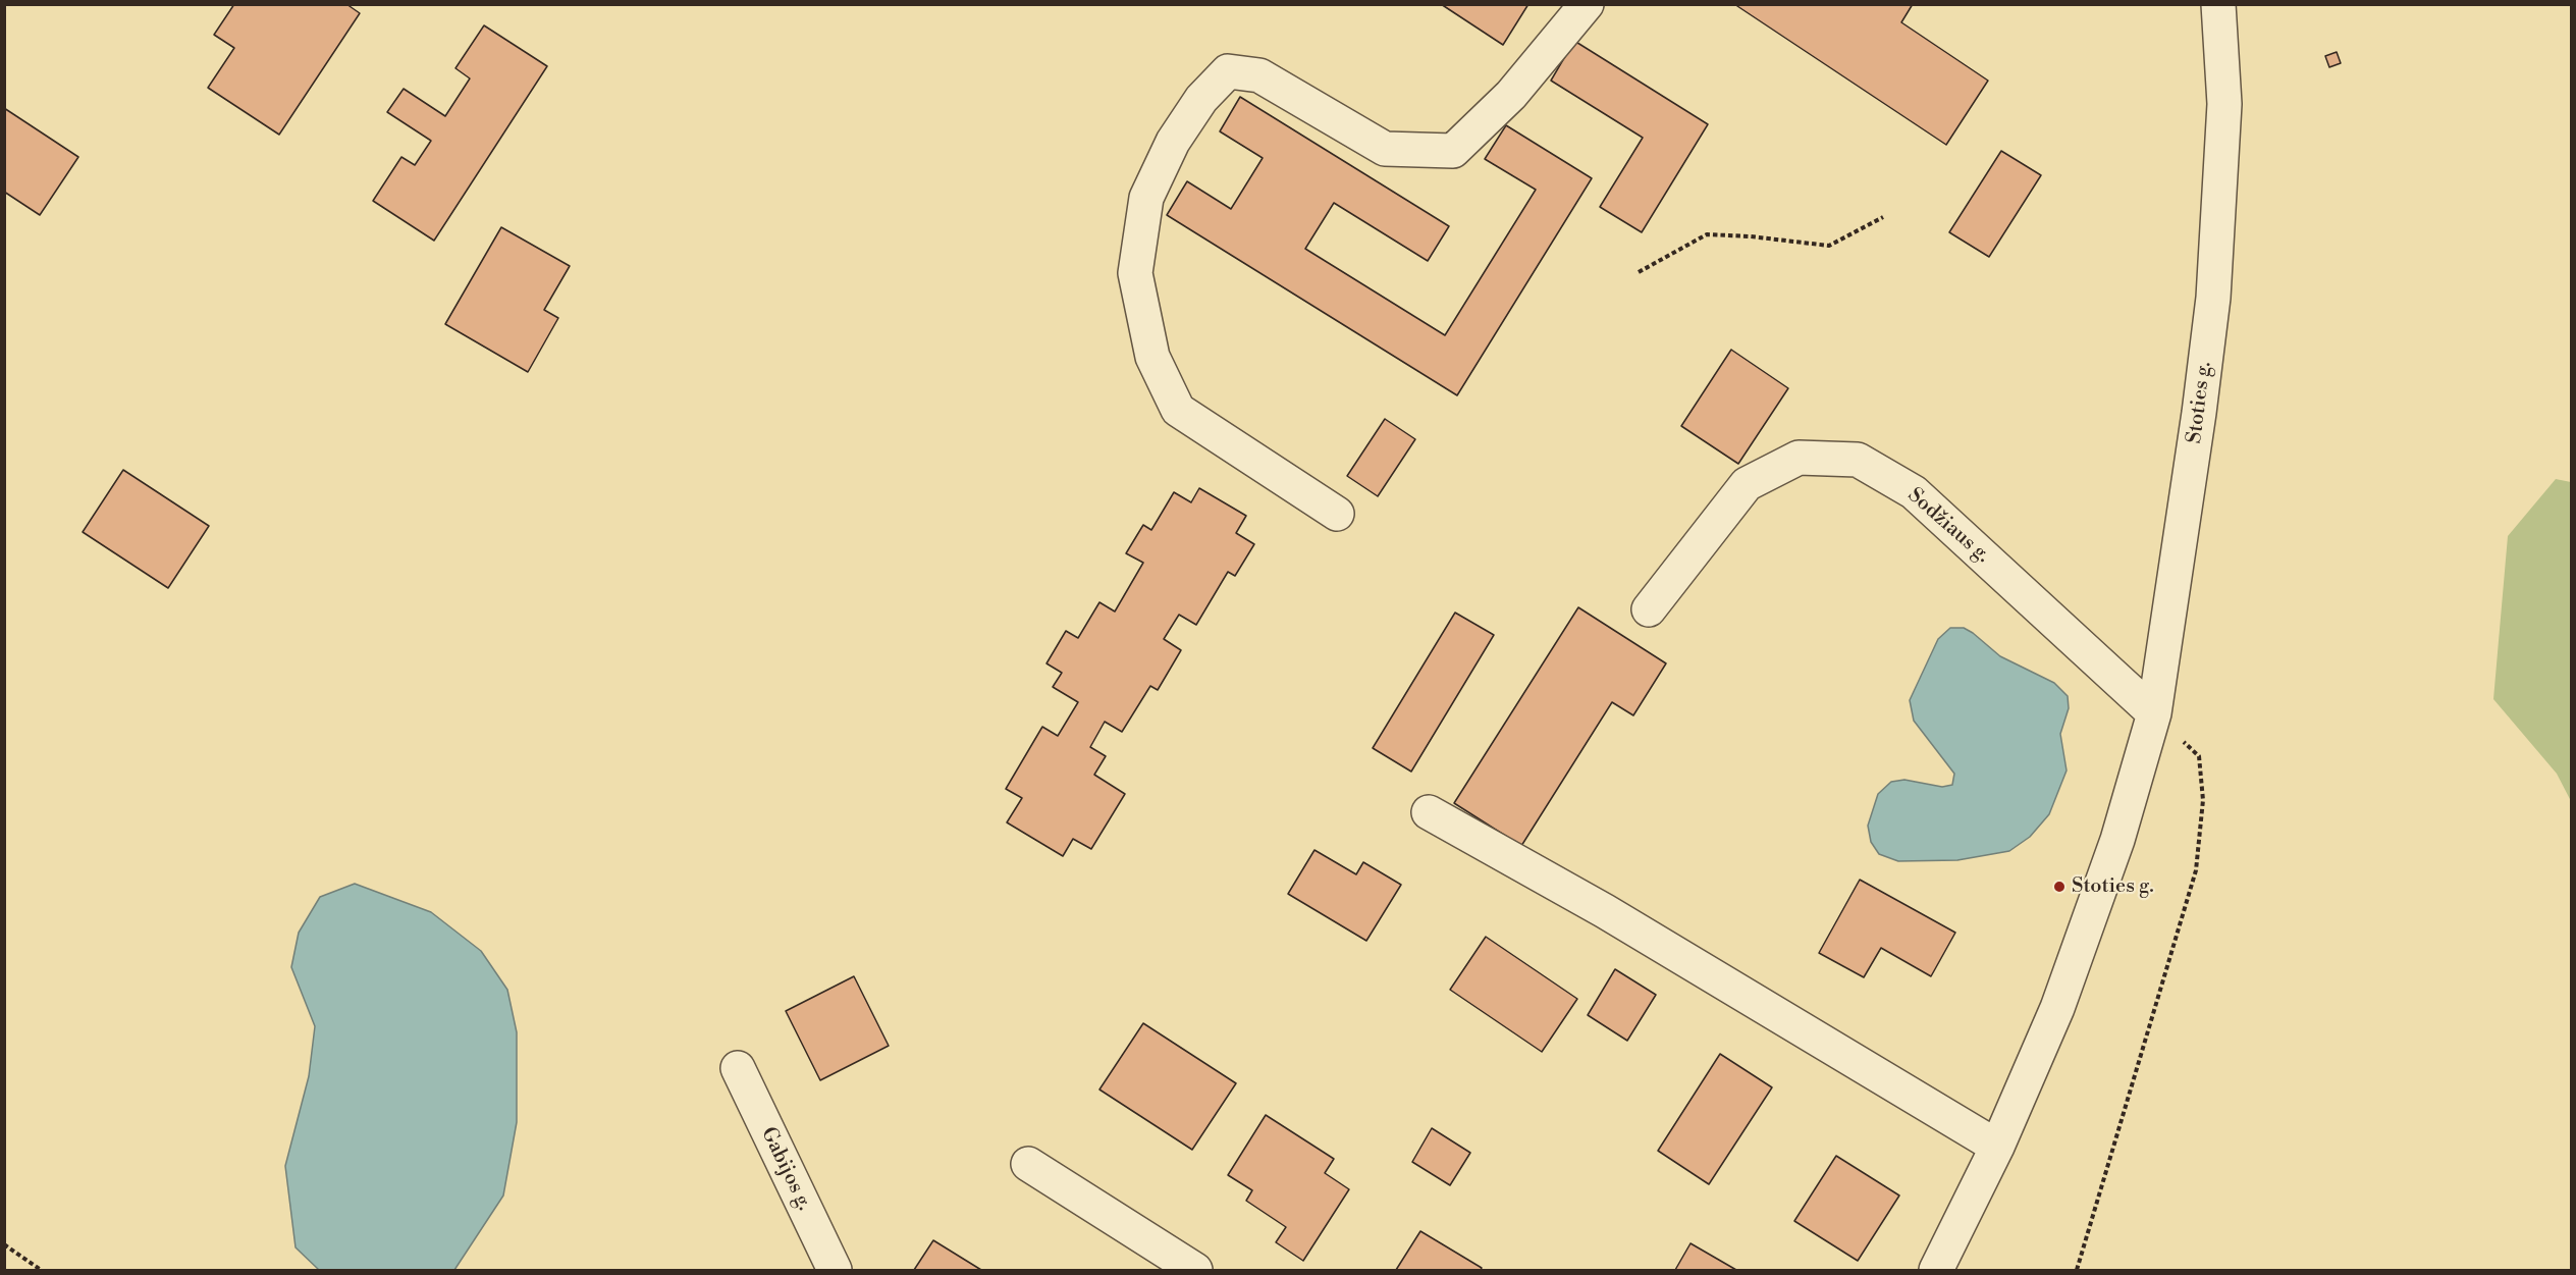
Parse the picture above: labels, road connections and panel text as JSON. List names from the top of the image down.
{
  "streets": {
    "street": ["Stoties g.", "Sodžiaus g.", "Gabijos g."]
  },
  "crossings": [
    ["Stoties g.", "Sodžiaus g."]
  ],
  "places": ["Stoties g."]
}
